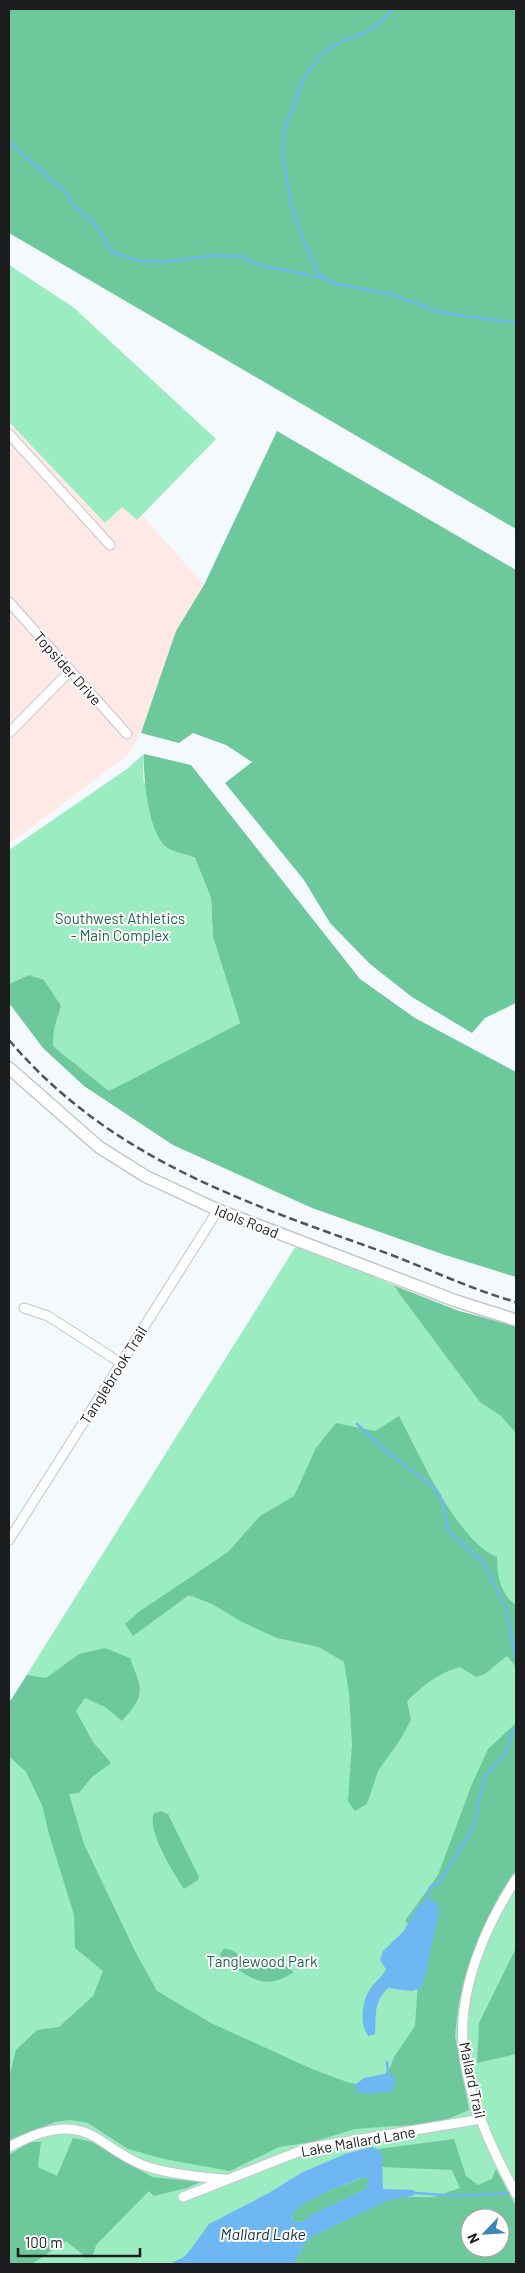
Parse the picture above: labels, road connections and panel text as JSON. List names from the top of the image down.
{
  "streets": {
    "street": [
      "Topsider Drive",
      "Idols Road",
      "Tanglebrook Trail",
      "Mallard Trail",
      "Lake Mallard Lane"
    ]
  },
  "crossings": [
    ["Idols Road", "Tanglebrook Trail"],
    ["Mallard Trail", "Lake Mallard Lane"]
  ],
  "water": ["Mallard Lake"],
  "parks": ["Southwest Athletics - Main Complex", "Tanglewood Park"],
  "scale_bar": "100 m",
  "north": "bottom left"
}
